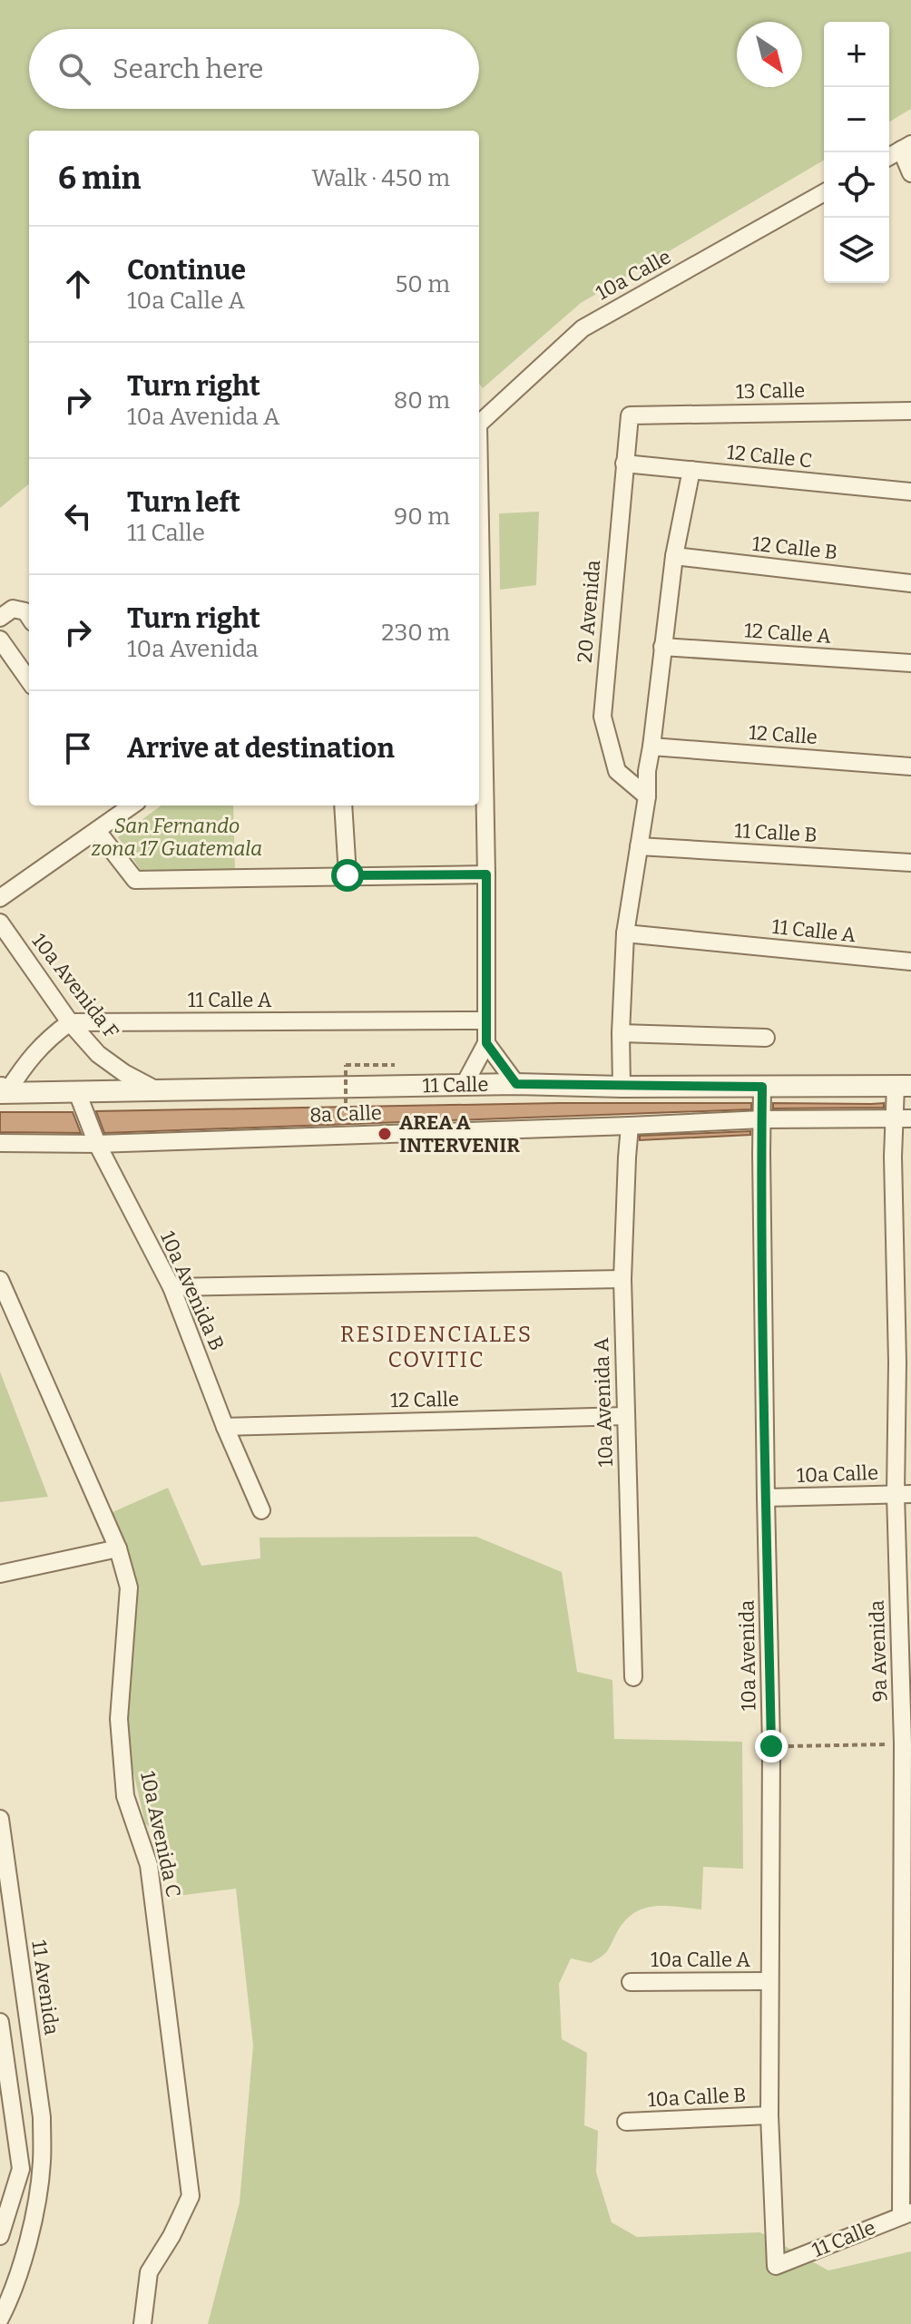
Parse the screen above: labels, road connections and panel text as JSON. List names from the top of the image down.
{
  "streets": {
    "street": [
      "10a Calle",
      "13 Calle",
      "12 Calle C",
      "12 Calle B",
      "20 Avenida",
      "12 Calle A",
      "12 Calle",
      "11 Calle B",
      "11 Calle A",
      "10a Avenida F",
      "11 Calle",
      "8a Calle",
      "10a Avenida B",
      "10a Avenida A",
      "9a Avenida",
      "10a Avenida",
      "10a Avenida C",
      "10a Calle A",
      "11 Avenida",
      "10a Calle B"
    ]
  },
  "crossings": [
    ["10a Calle", "9a Avenida"],
    ["10a Calle", "10a Avenida"],
    ["13 Calle", "20 Avenida"],
    ["12 Calle C", "20 Avenida"],
    ["12 Calle", "10a Avenida B"],
    ["12 Calle", "10a Avenida A"],
    ["11 Calle A", "10a Avenida F"],
    ["10a Avenida F", "11 Calle"],
    ["11 Calle", "10a Avenida B"],
    ["11 Calle", "9a Avenida"],
    ["11 Calle", "10a Avenida"],
    ["8a Calle", "10a Avenida B"],
    ["8a Calle", "10a Avenida A"],
    ["8a Calle", "9a Avenida"],
    ["8a Calle", "10a Avenida"],
    ["10a Avenida", "10a Calle A"],
    ["10a Avenida", "10a Calle B"]
  ],
  "districts": ["RESIDENCIALES COVITIC"],
  "parks": ["San Fernando zona 17 Guatemala"],
  "places": ["AREA A INTERVENIR"],
  "north": "bottom right",
  "page": {
    "map_buttons": ["+", "−"],
    "search": "Search here",
    "heading": ["6 min", "Walk · 450 m"],
    "list": [
      ["Continue", "10a Calle A", "50 m"],
      ["Turn right", "10a Avenida A", "80 m"],
      ["Turn left", "11 Calle", "90 m"],
      ["Turn right", "10a Avenida", "230 m"],
      "Arrive at destination"
    ]
  }
}
